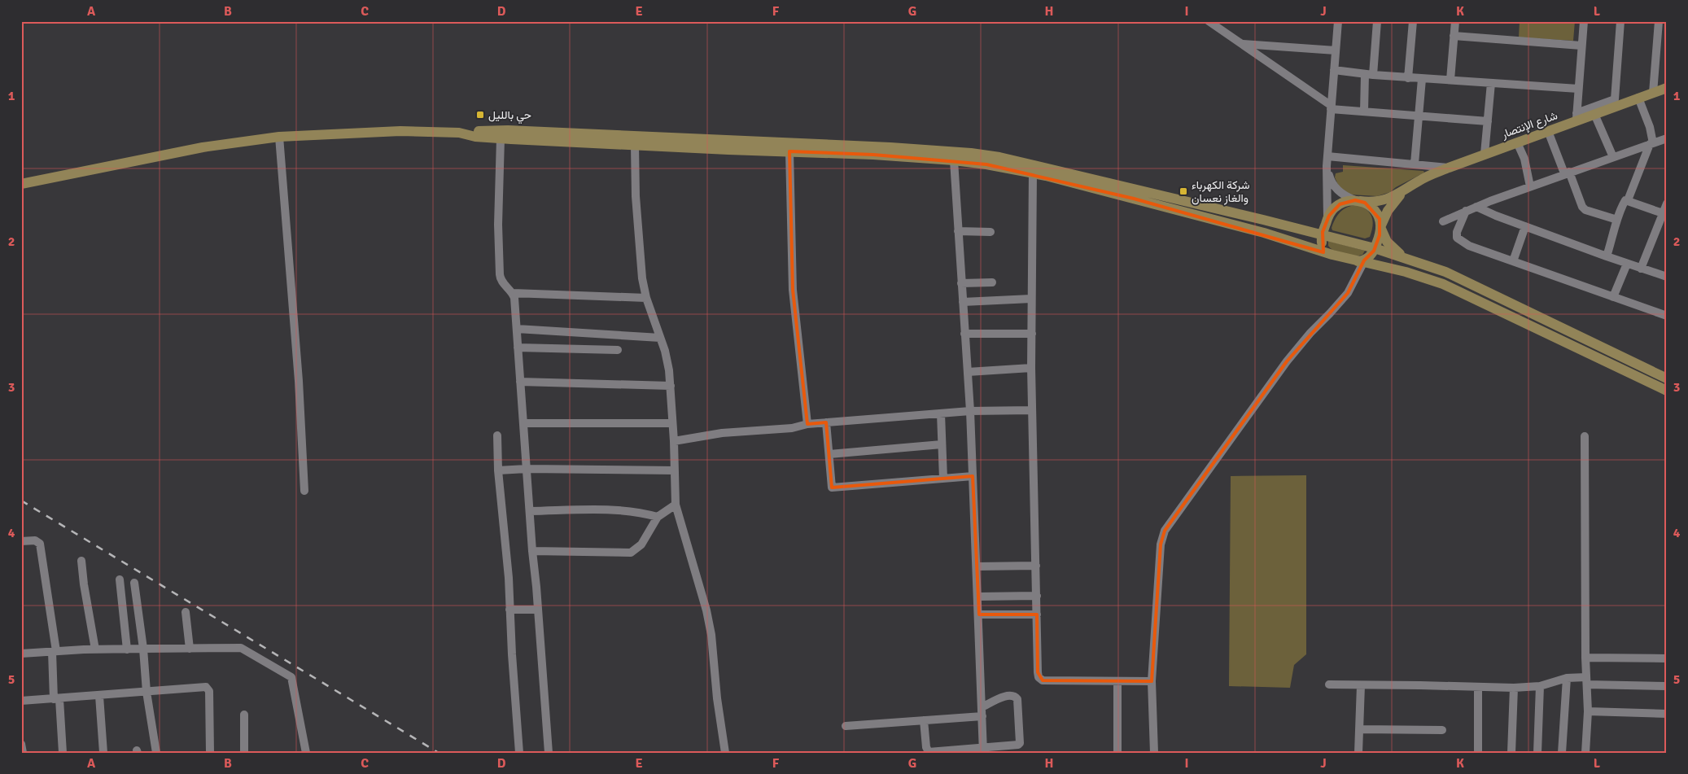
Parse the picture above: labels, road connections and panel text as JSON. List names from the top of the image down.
{
  "streets": {
    "main road": ["شارع الإنتصار"]
  },
  "places": {
    "transit": ["حي بالليل", "شركة الكهرباء والغاز نعسان"]
  },
  "grid": {
    "columns": [
      "A",
      "B",
      "C",
      "D",
      "E",
      "F",
      "G",
      "H",
      "I",
      "J",
      "K",
      "L"
    ],
    "rows": [
      "1",
      "2",
      "3",
      "4",
      "5"
    ]
  }
}
